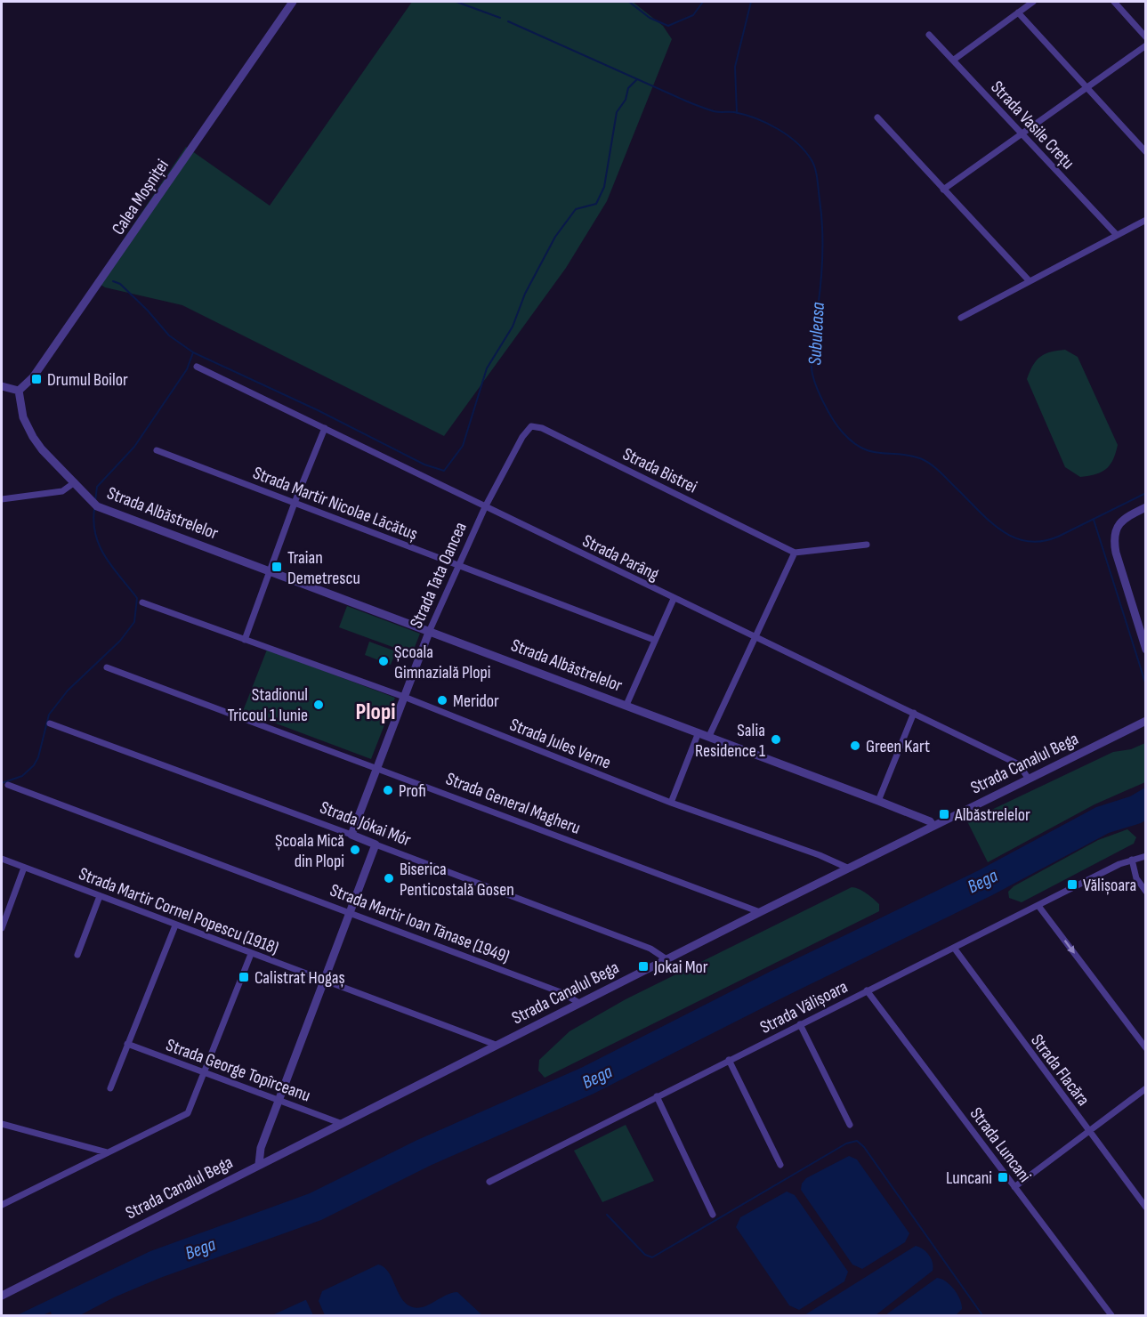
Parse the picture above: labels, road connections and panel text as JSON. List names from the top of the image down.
{
  "streets": {
    "street": [
      "Strada Vasile Crețu",
      "Calea Moșniței",
      "Strada Bistrei",
      "Strada Martir Nicolae Lăcătuș",
      "Strada Albăstrelelor",
      "Strada Parâng",
      "Strada Tata Oancea",
      "Strada Jules Verne",
      "Strada Canalul Bega",
      "Strada General Magheru",
      "Strada Jókai Mór",
      "Strada Martir Cornel Popescu (1918)",
      "Strada Martir Ioan Tănase (1949)",
      "Strada Vălișoara",
      "Strada George Topîrceanu",
      "Strada Flacăra",
      "Strada Luncani"
    ]
  },
  "crossings": [
    ["Calea Moșniței", "Strada Albăstrelelor"],
    ["Strada Bistrei", "Strada Parâng"],
    ["Strada Bistrei", "Strada Tata Oancea"],
    ["Strada Martir Nicolae Lăcătuș", "Strada Tata Oancea"],
    ["Strada Albăstrelelor", "Strada Tata Oancea"],
    ["Strada Albăstrelelor", "Strada Canalul Bega"],
    ["Strada Parâng", "Strada Tata Oancea"],
    ["Strada Parâng", "Strada Canalul Bega"],
    ["Strada Tata Oancea", "Strada Jules Verne"],
    ["Strada Tata Oancea", "Strada General Magheru"],
    ["Strada Tata Oancea", "Strada Jókai Mór"],
    ["Strada Jules Verne", "Strada Canalul Bega"],
    ["Strada Canalul Bega", "Strada General Magheru"],
    ["Strada Canalul Bega", "Strada Jókai Mór"],
    ["Strada Canalul Bega", "Strada Martir Cornel Popescu (1918)"],
    ["Strada Canalul Bega", "Strada Martir Ioan Tănase (1949)"],
    ["Strada Canalul Bega", "Strada George Topîrceanu"],
    ["Strada Vălișoara", "Strada Flacăra"],
    ["Strada Vălișoara", "Strada Luncani"]
  ],
  "districts": ["Plopi"],
  "water": ["Subuleasa", "Bega"],
  "places": {
    "transit": [
      "Drumul Boilor",
      "Traian Demetrescu",
      "Albăstrelelor",
      "Vălișoara",
      "Jokai Mor",
      "Calistrat Hogaș",
      "Luncani"
    ],
    "other": [
      "Școala Gimnazială Plopi",
      "Meridor",
      "Stadionul Tricoul 1 Iunie",
      "Salia Residence 1",
      "Green Kart",
      "Profi",
      "Școala Mică din Plopi",
      "Biserica Penticostală Gosen"
    ]
  }
}
